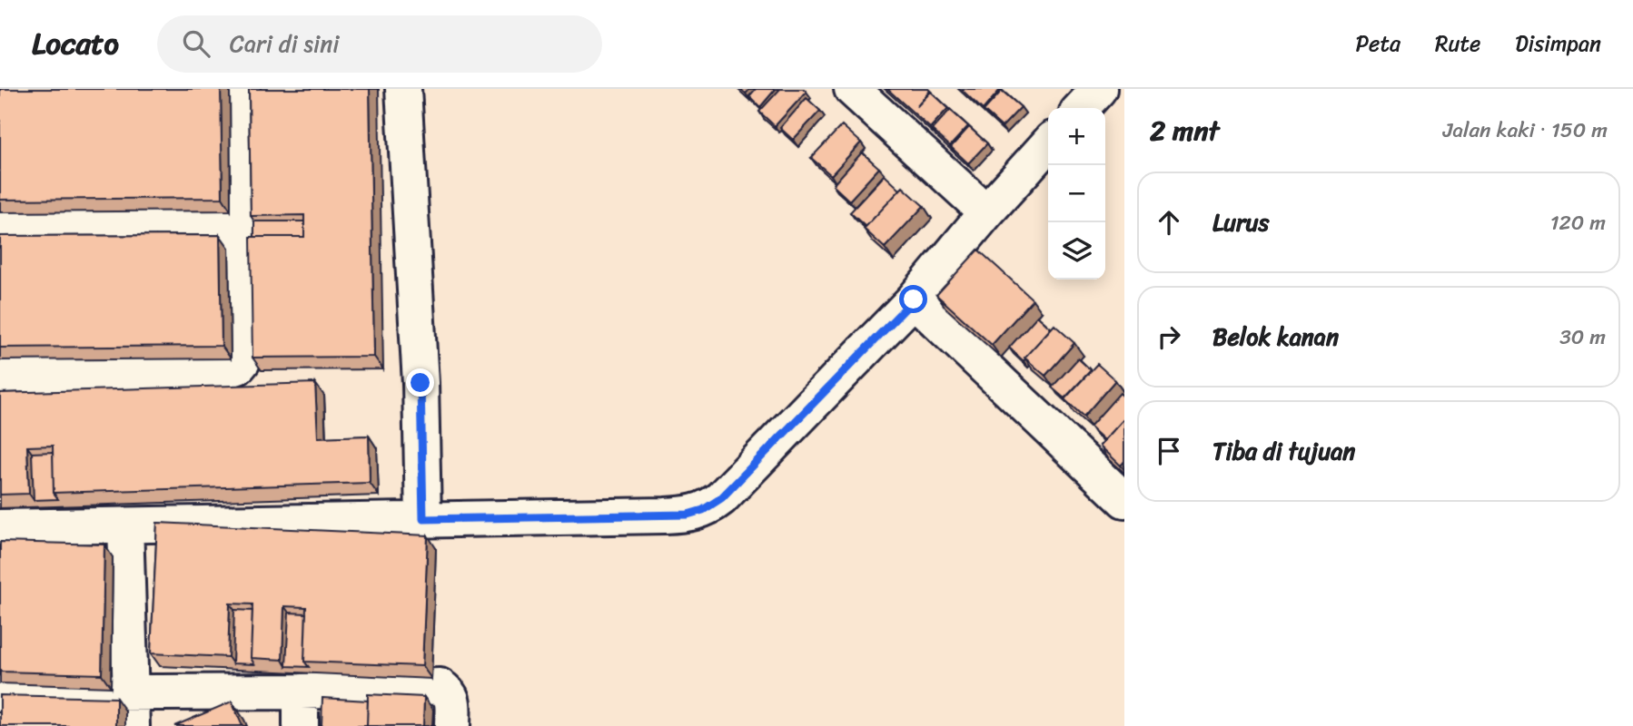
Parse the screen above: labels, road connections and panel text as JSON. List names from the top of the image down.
{
  "page": {
    "header": "Locato",
    "search": "Cari di sini",
    "nav": ["Peta", "Rute", "Disimpan"],
    "heading": ["2 mnt", "Jalan kaki · 150 m"],
    "map_buttons": ["+", "−"],
    "list": [
      ["Lurus", "120 m"],
      ["Belok kanan", "30 m"],
      "Tiba di tujuan"
    ]
  }
}
